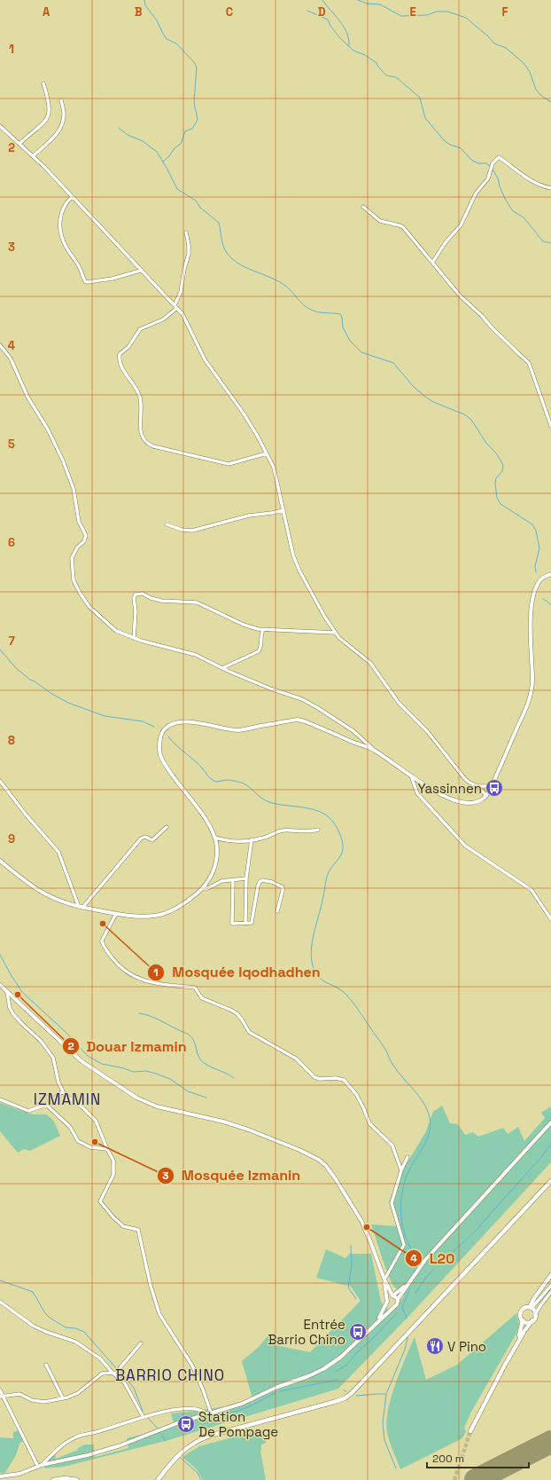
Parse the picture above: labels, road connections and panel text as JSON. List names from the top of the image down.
{
  "districts": ["IZMAMIN", "BARRIO CHINO"],
  "places": {
    "bus stop": ["Yassinnen", "Entrée Barrio Chino", "Station De Pompage"],
    "other": [
      "Mosquée Iqodhadhen",
      "Douar Izmamin",
      "Mosquée Izmanin",
      "L20"
    ],
    "restaurant": ["V Pino"]
  },
  "scale_bar": "200 m",
  "grid": {
    "columns": [
      "A",
      "B",
      "C",
      "D",
      "E",
      "F"
    ],
    "rows": [
      "1",
      "2",
      "3",
      "4",
      "5",
      "6",
      "7",
      "8",
      "9"
    ]
  }
}
